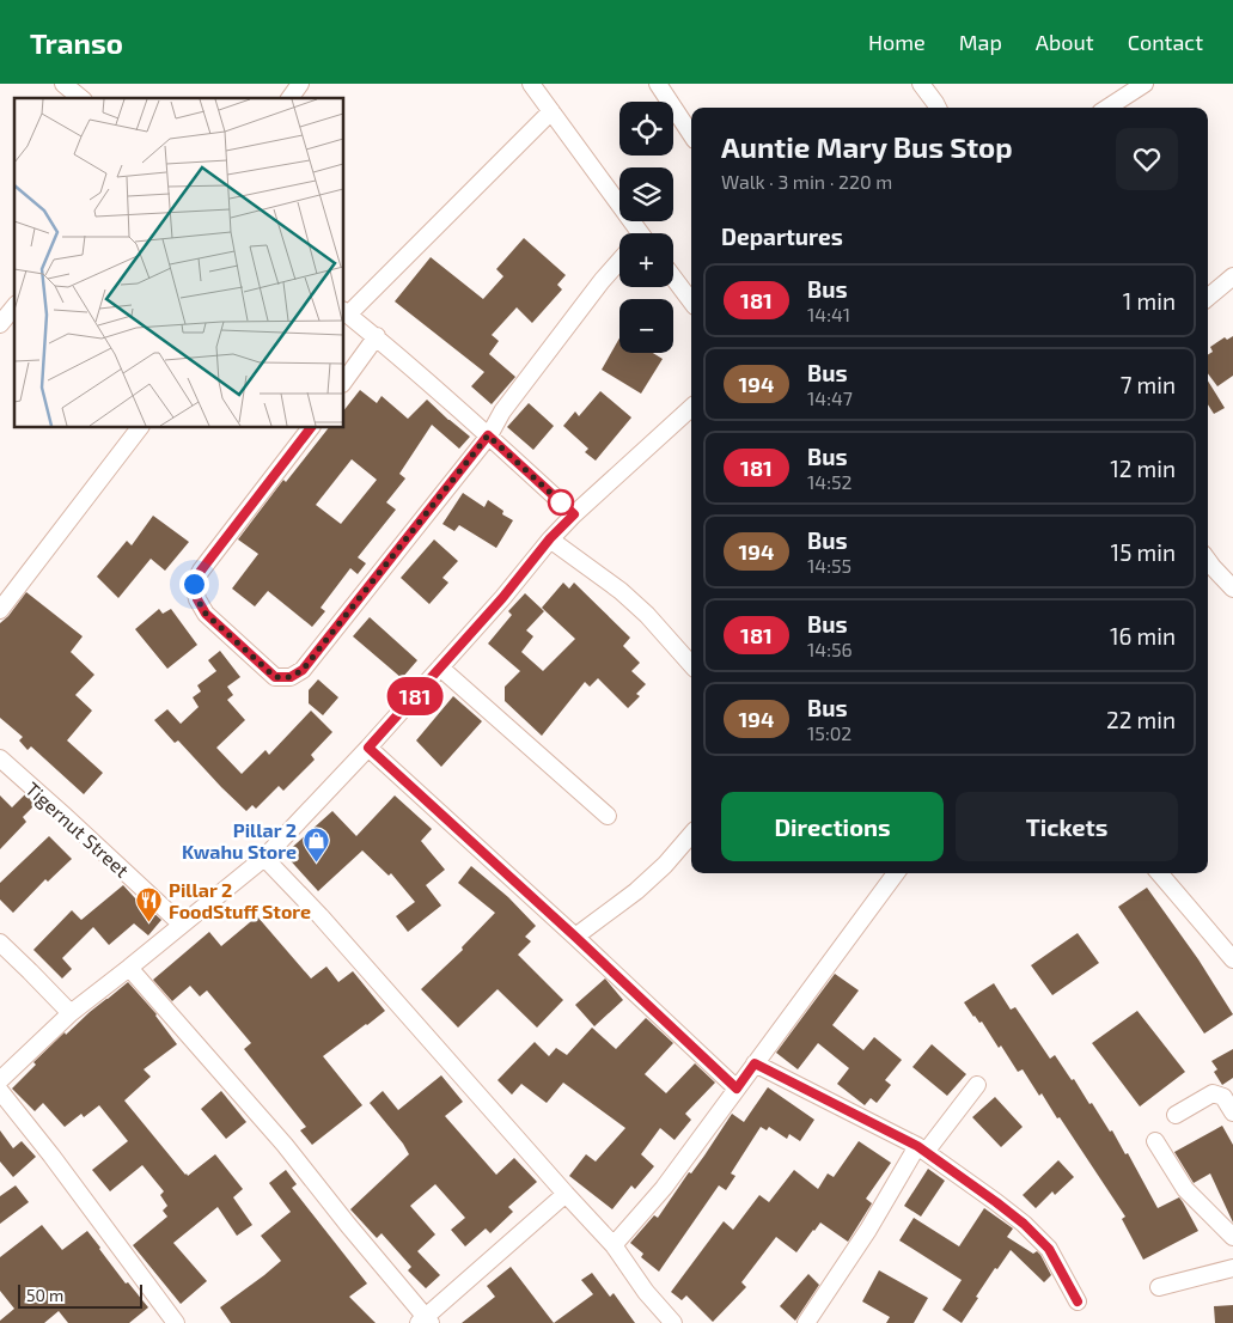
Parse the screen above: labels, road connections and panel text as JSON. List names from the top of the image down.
{
  "streets": {
    "street": ["Tigernut Street"]
  },
  "places": {
    "shop": ["Pillar 2 Kwahu Store"],
    "restaurant": ["Pillar 2 FoodStuff Store"]
  },
  "lines": ["bus line 181"],
  "scale_bar": "50 m",
  "page": {
    "header": "Transo",
    "nav": [
      "Home",
      "Map",
      "About",
      "Contact"
    ],
    "on_map": "181",
    "map_buttons": ["+", "−"],
    "heading": [
      ["Auntie Mary Bus Stop", "Walk · 3 min · 220 m"],
      "Departures"
    ],
    "list": [
      {
        "mark": "181",
        "name": "Bus",
        "note": "14:41",
        "value": "1 min"
      },
      {
        "mark": "194",
        "name": "Bus",
        "note": "14:47",
        "value": "7 min"
      },
      {
        "mark": "181",
        "name": "Bus",
        "note": "14:52",
        "value": "12 min"
      },
      {
        "mark": "194",
        "name": "Bus",
        "note": "14:55",
        "value": "15 min"
      },
      {
        "mark": "181",
        "name": "Bus",
        "note": "14:56",
        "value": "16 min"
      },
      {
        "mark": "194",
        "name": "Bus",
        "note": "15:02",
        "value": "22 min"
      }
    ],
    "buttons": ["Directions", "Tickets"],
    "scale": "50 m"
  }
}
